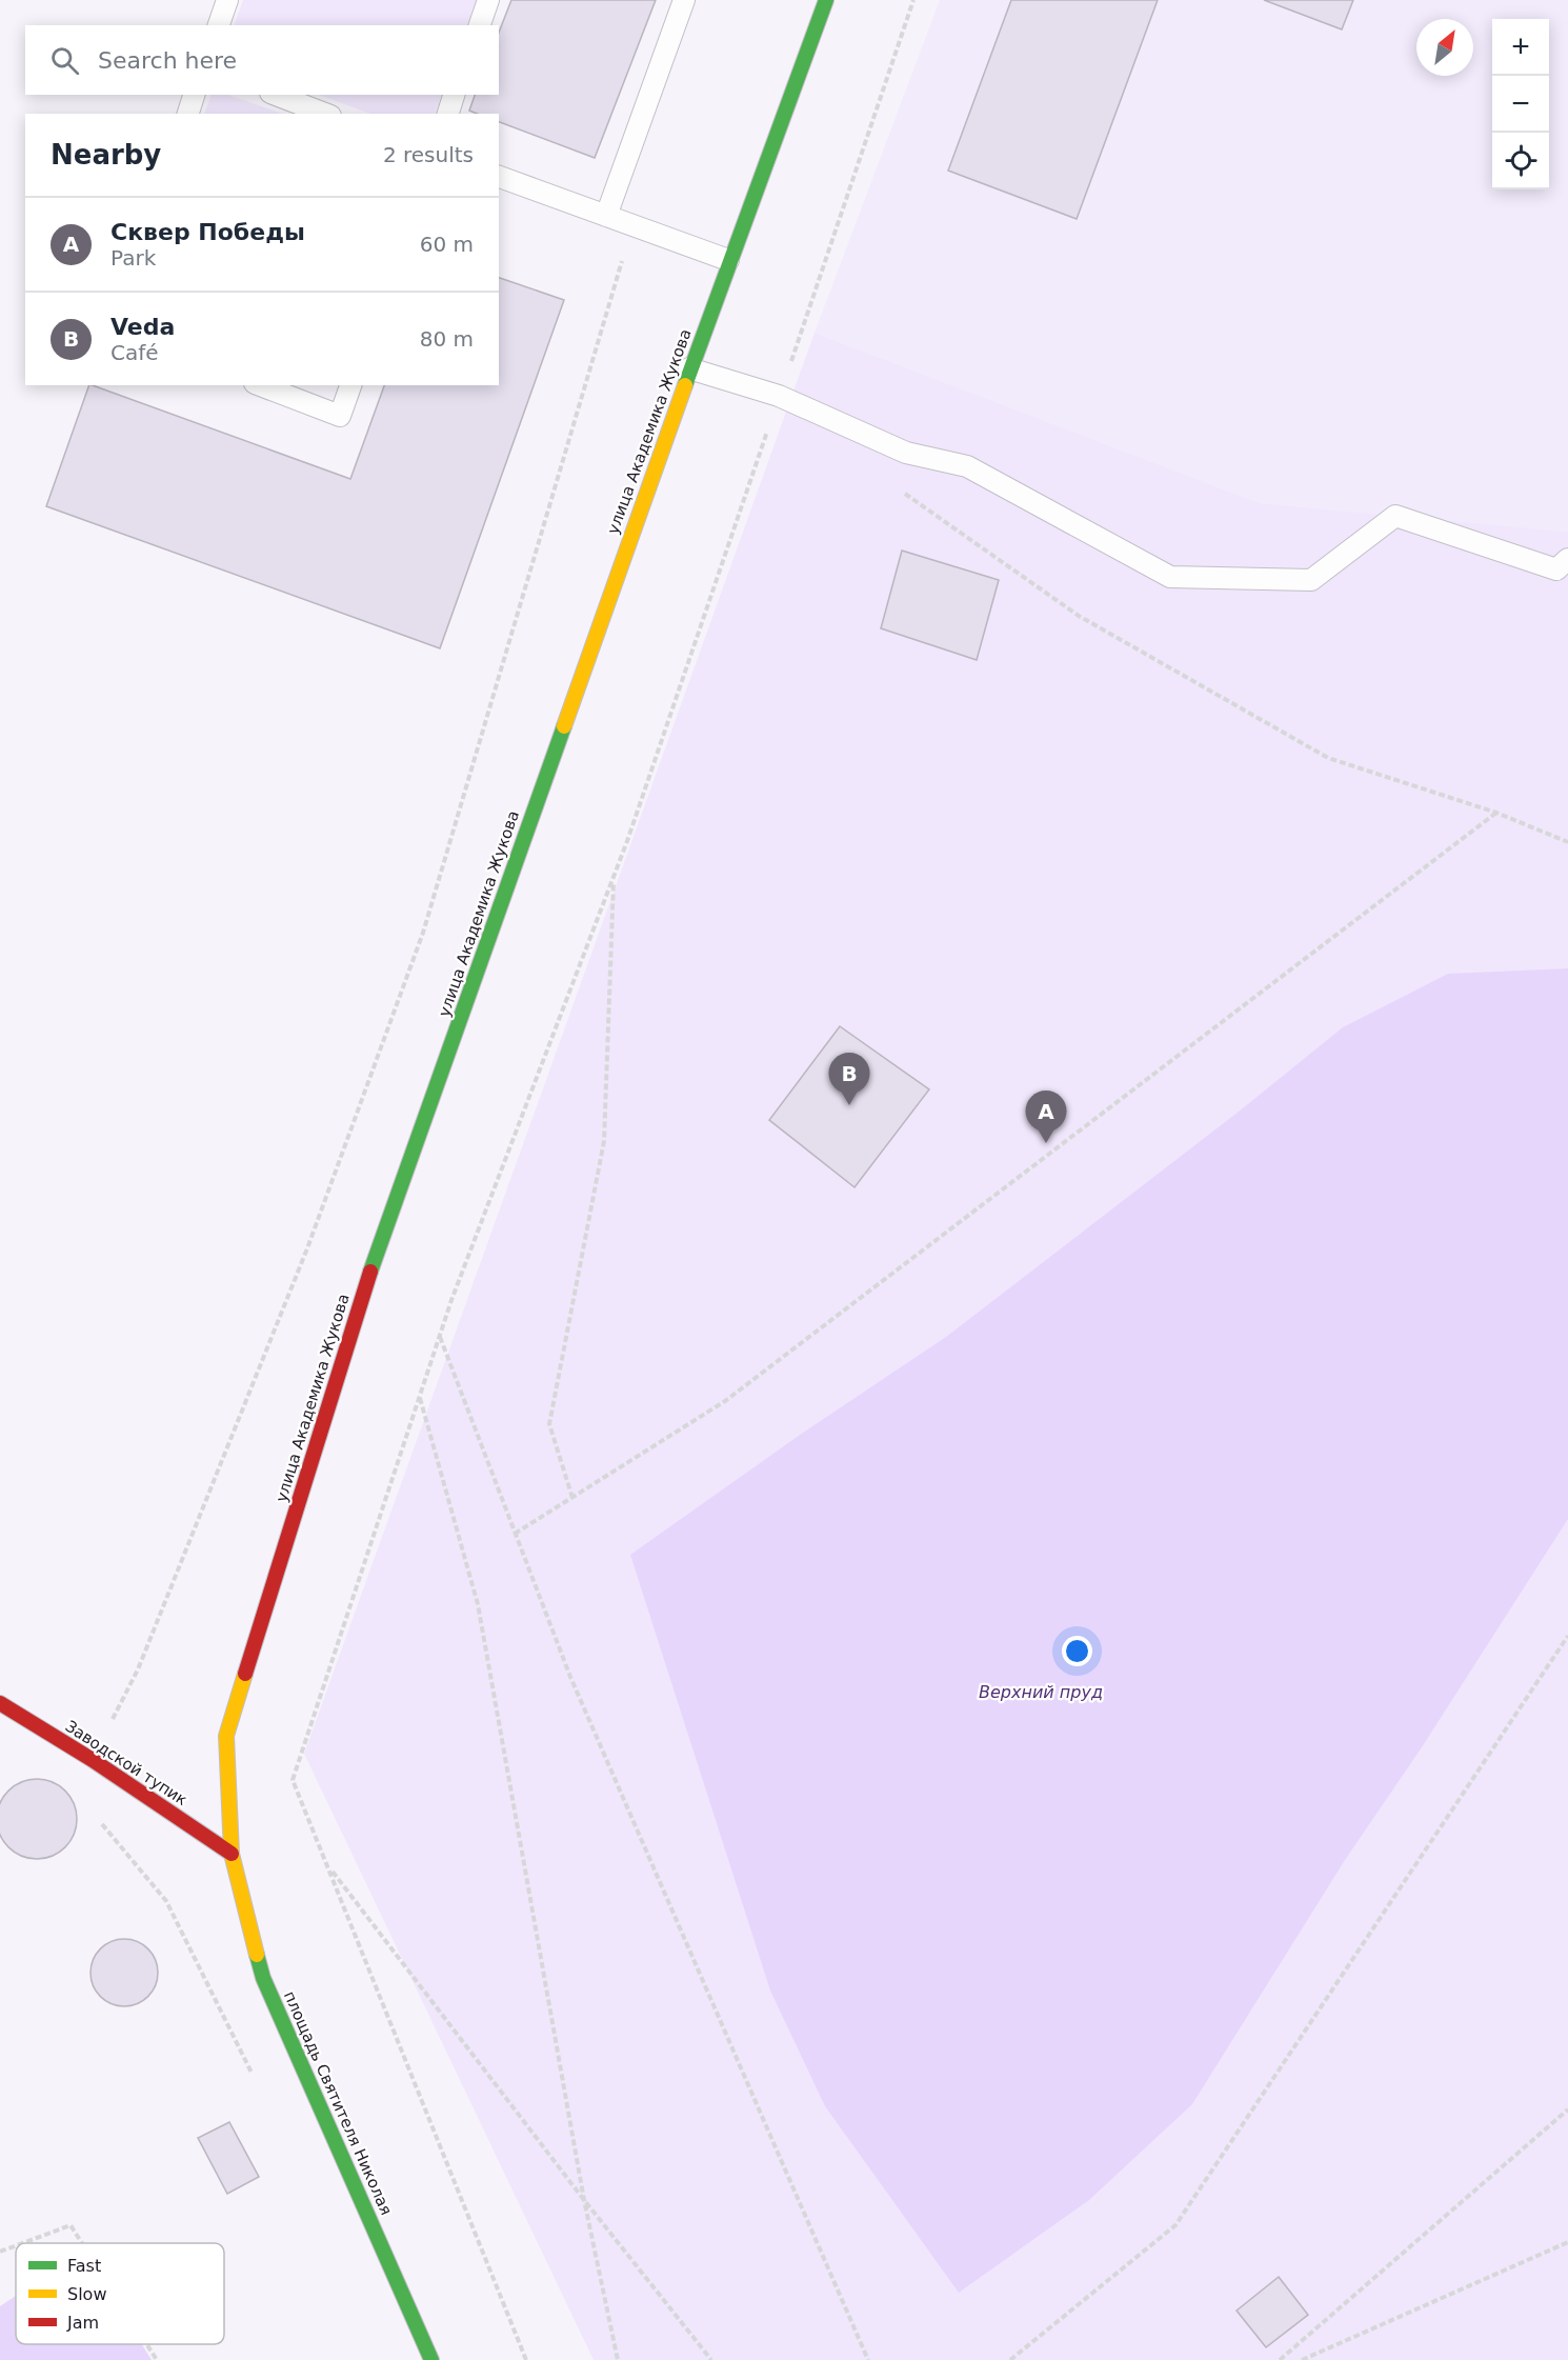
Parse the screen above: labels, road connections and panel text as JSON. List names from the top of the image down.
{
  "streets": {
    "main road": ["улица Академика Жукова", "Заводской тупик", "площадь Святителя Николая"]
  },
  "crossings": [
    ["улица Академика Жукова", "Заводской тупик"],
    ["улица Академика Жукова", "площадь Святителя Николая"],
    ["Заводской тупик", "площадь Святителя Николая"]
  ],
  "water": ["Верхний пруд"],
  "legend": ["Fast", "Slow", "Jam"],
  "north": "top right",
  "page": {
    "map_buttons": ["+", "−"],
    "search": "Search here",
    "heading": ["Nearby", "2 results"],
    "list": [
      {
        "mark": "A",
        "name": "Сквер Победы",
        "note": "Park",
        "value": "60 m"
      },
      {
        "mark": "B",
        "name": "Veda",
        "note": "Café",
        "value": "80 m"
      }
    ],
    "pins": ["B", "A"]
  }
}
